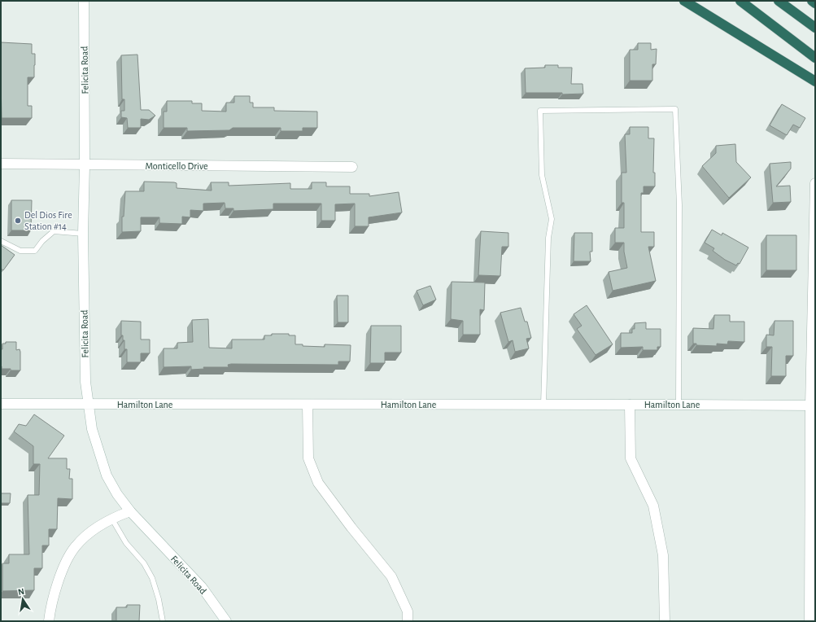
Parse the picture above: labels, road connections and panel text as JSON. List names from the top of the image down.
{
  "streets": {
    "street": ["Felicita Road", "Monticello Drive", "Hamilton Lane"]
  },
  "crossings": [
    ["Felicita Road", "Monticello Drive"],
    ["Felicita Road", "Hamilton Lane"]
  ],
  "places": ["Del Dios Fire Station #14"],
  "north": "top"
}
